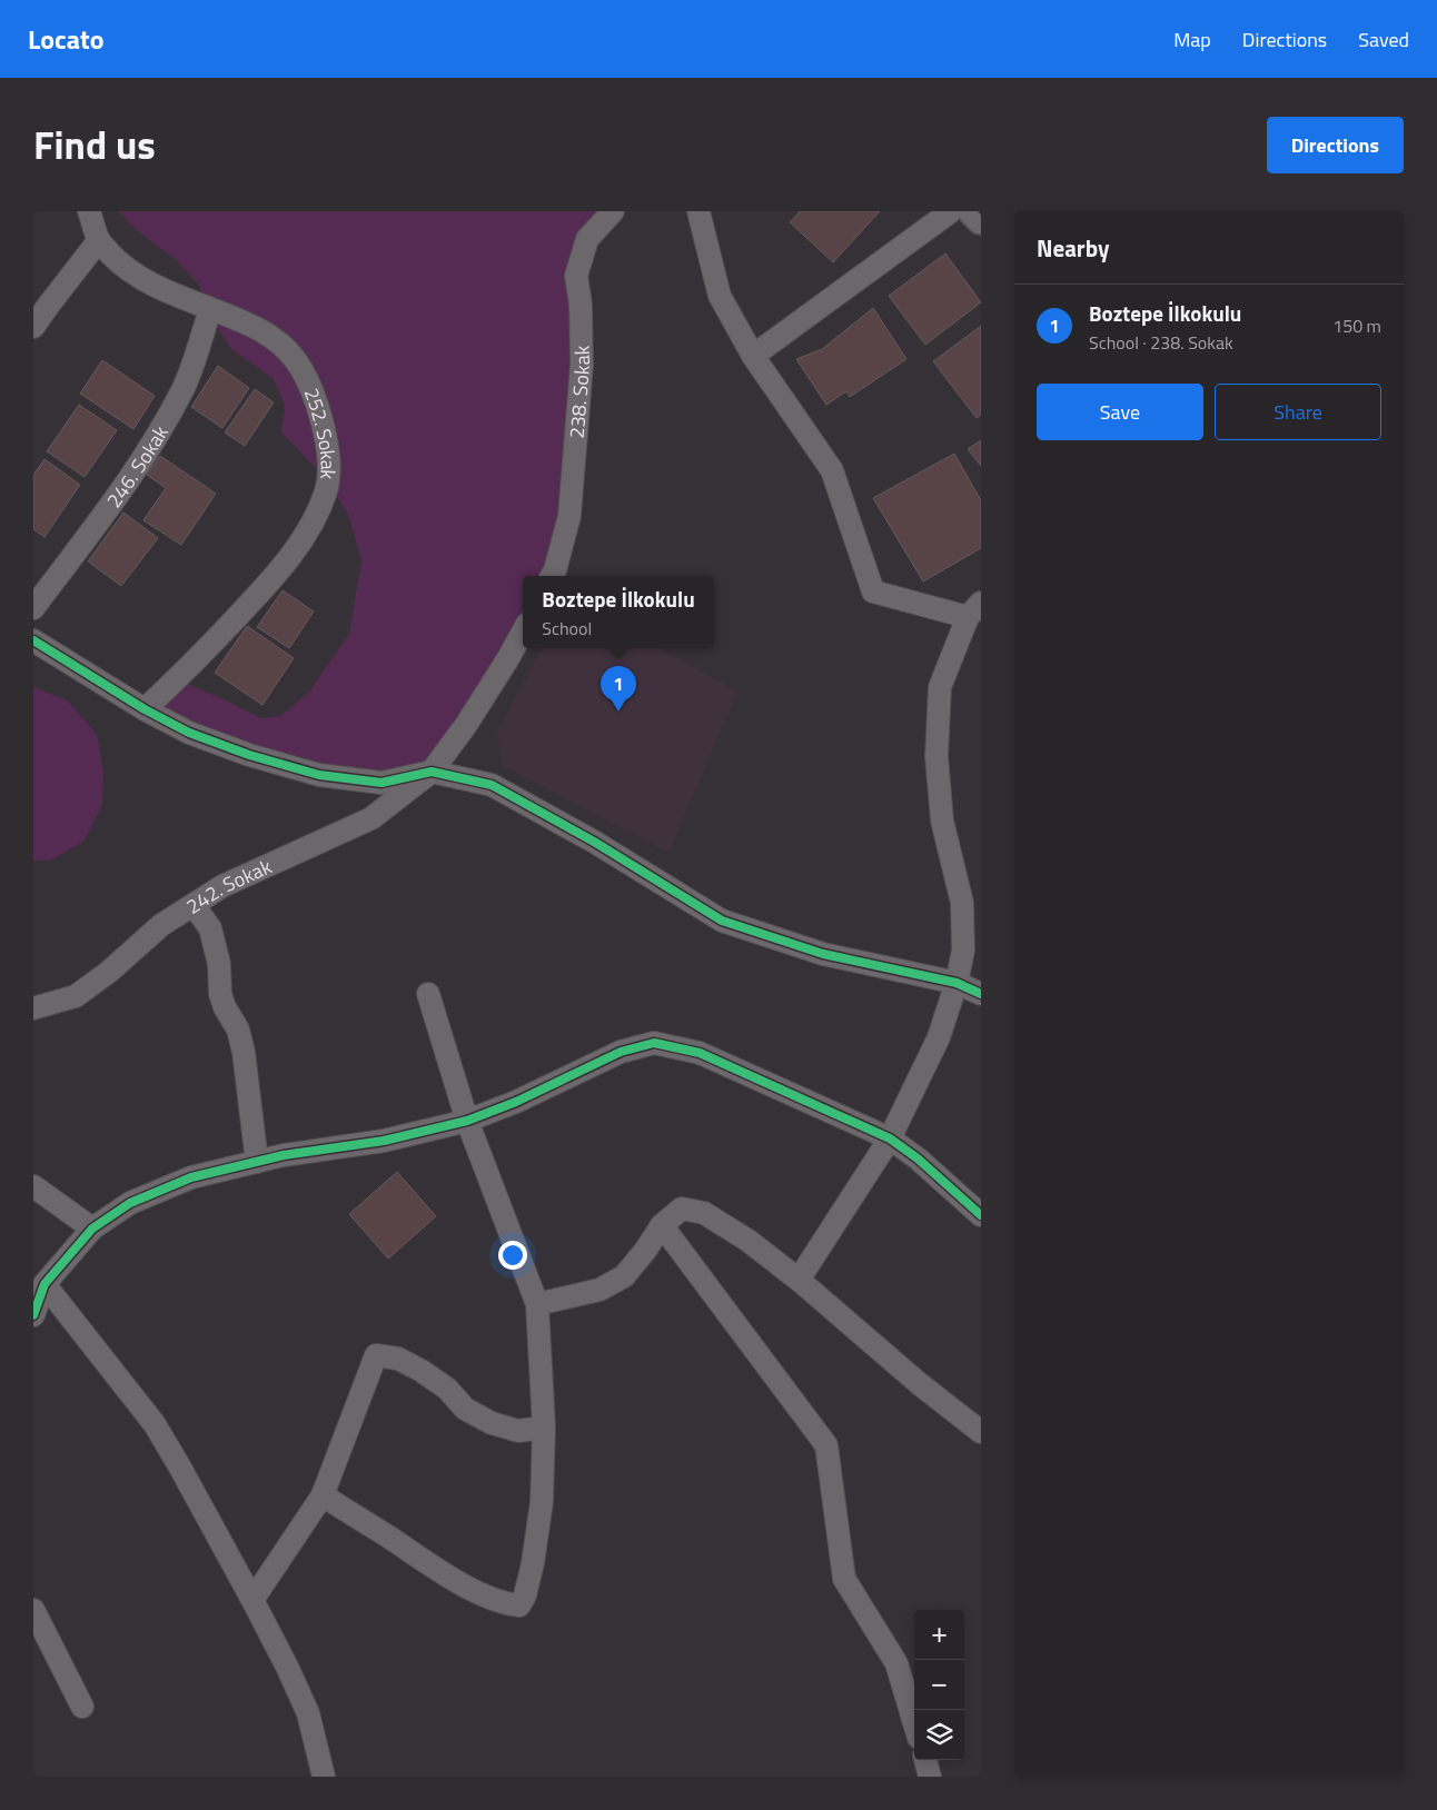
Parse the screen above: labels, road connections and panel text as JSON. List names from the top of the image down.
{
  "streets": {
    "street": [
      "238. Sokak",
      "252. Sokak",
      "246. Sokak",
      "242. Sokak"
    ]
  },
  "crossings": [
    ["252. Sokak", "246. Sokak"]
  ],
  "page": {
    "header": "Locato",
    "nav": ["Map", "Directions", "Saved"],
    "title": "Find us",
    "buttons": [
      "Directions",
      ["Save", "Share"]
    ],
    "heading": "Nearby",
    "list": [
      {
        "mark": "1",
        "name": "Boztepe İlkokulu",
        "note": "School · 238. Sokak",
        "value": "150 m"
      }
    ],
    "popup": ["Boztepe İlkokulu", "School"],
    "pins": "1",
    "map_buttons": ["+", "−"]
  }
}
